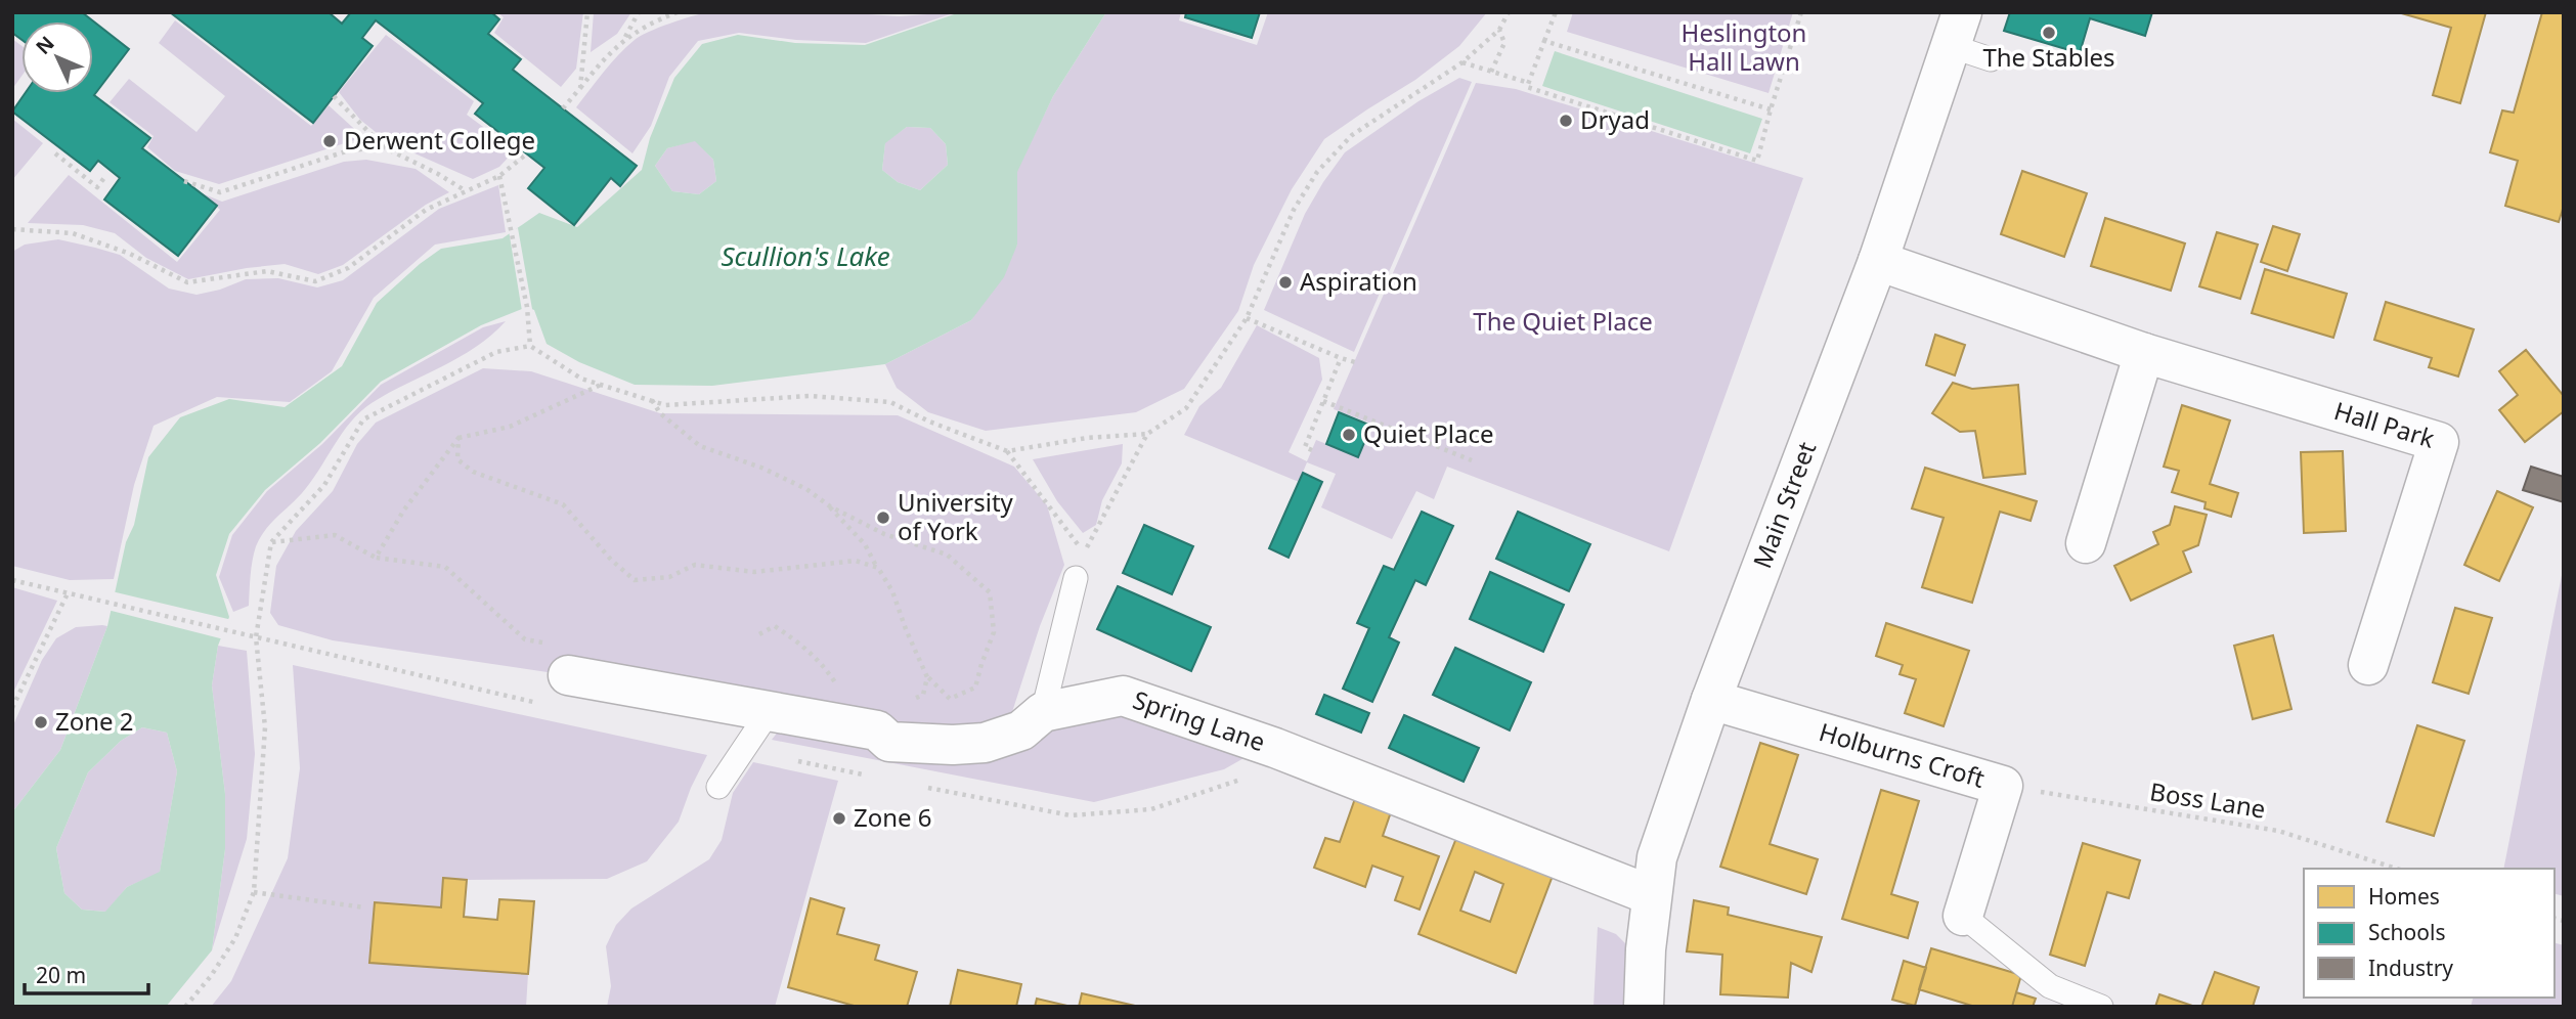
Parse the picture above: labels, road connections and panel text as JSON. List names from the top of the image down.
{
  "streets": {
    "street": [
      "Hall Park",
      "Main Street",
      "Spring Lane",
      "Holburns Croft"
    ],
    "path": ["Boss Lane"]
  },
  "crossings": [
    ["Hall Park", "Main Street"],
    ["Main Street", "Spring Lane"],
    ["Main Street", "Holburns Croft"],
    ["Holburns Croft", "Boss Lane"]
  ],
  "water": ["Scullion's Lake"],
  "parks": ["Heslington Hall Lawn", "The Quiet Place"],
  "places": [
    "The Stables",
    "Dryad",
    "Derwent College",
    "Aspiration",
    "Quiet Place",
    "University of York",
    "Zone 2",
    "Zone 6"
  ],
  "legend": ["Homes", "Schools", "Industry"],
  "scale_bar": "20 m",
  "north": "top left"
}
